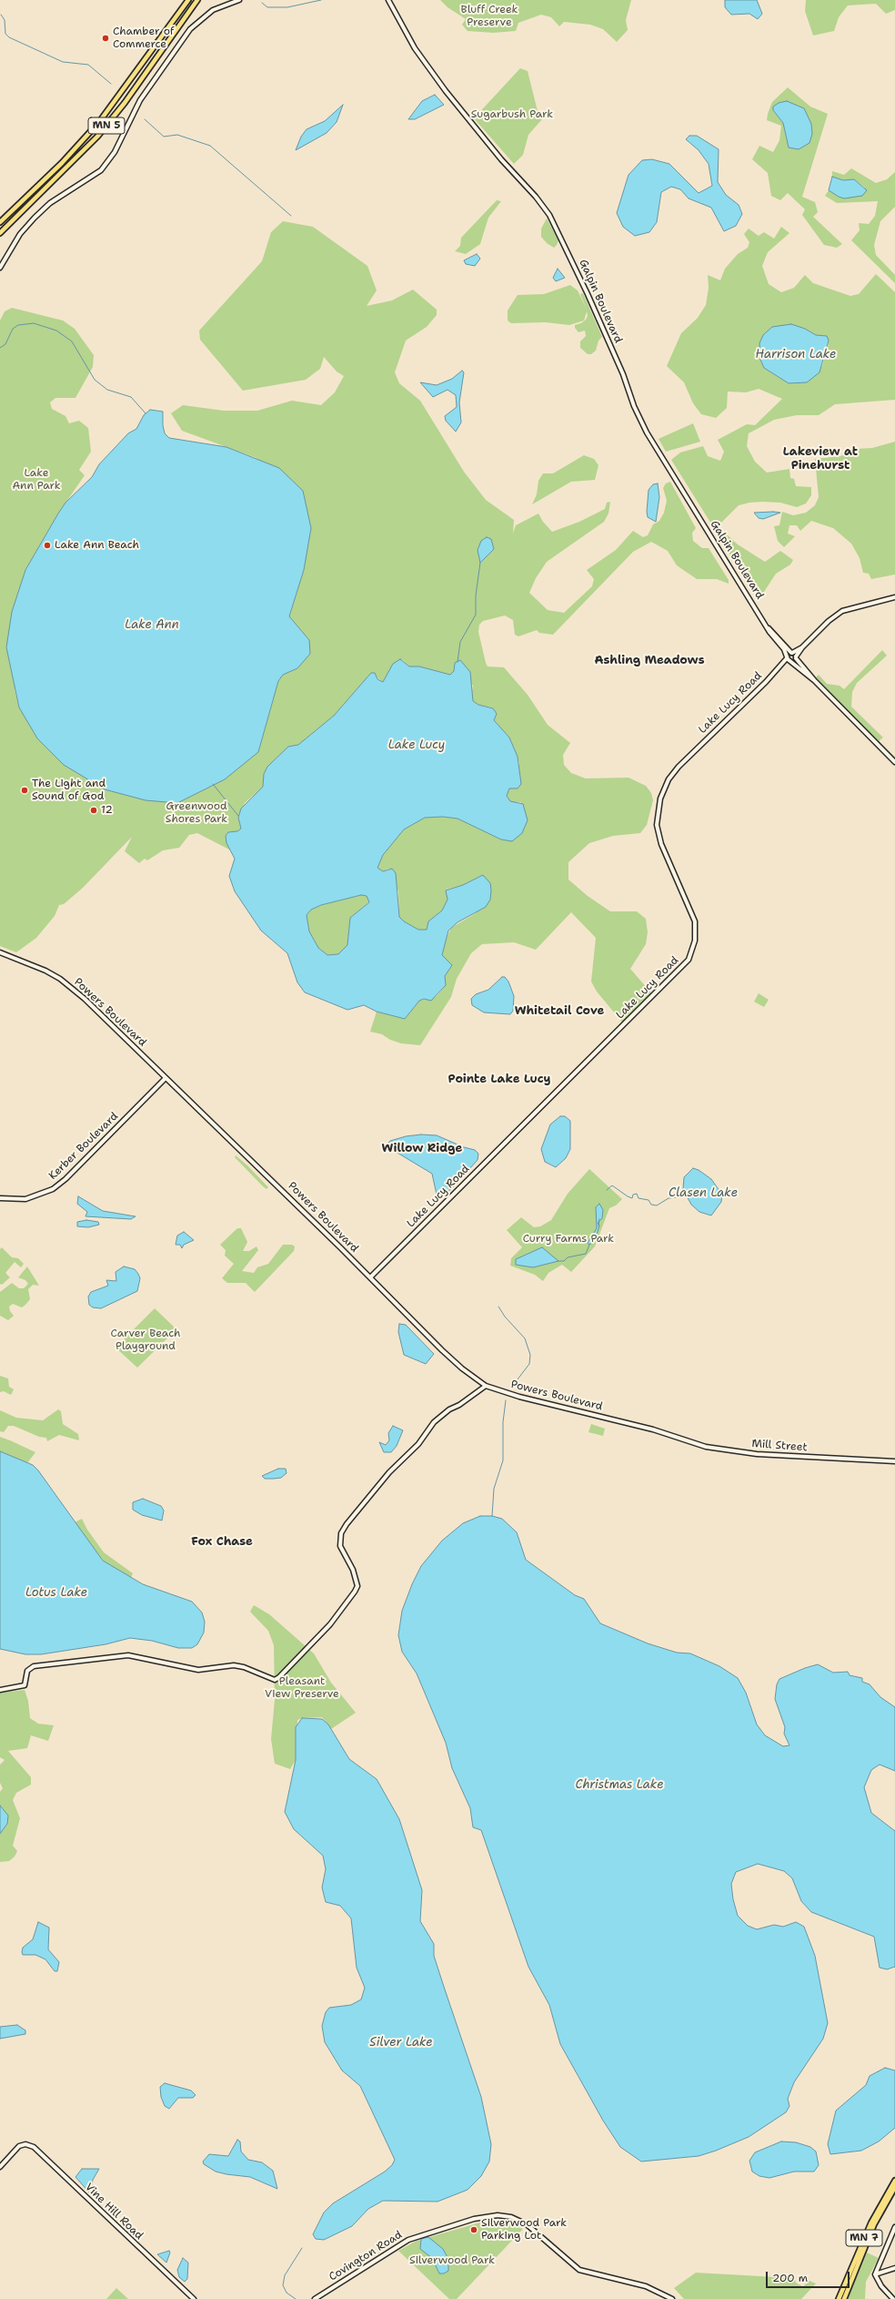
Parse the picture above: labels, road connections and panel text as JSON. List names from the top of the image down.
{
  "streets": {
    "main road": ["MN 5", "MN 7"],
    "street": [
      "Galpin Boulevard",
      "Lake Lucy Road",
      "Powers Boulevard",
      "Kerber Boulevard",
      "Mill Street",
      "Vine Hill Road",
      "Covington Road"
    ]
  },
  "crossings": [
    ["Galpin Boulevard", "Lake Lucy Road"],
    ["Lake Lucy Road", "Powers Boulevard"],
    ["Powers Boulevard", "Kerber Boulevard"],
    ["Powers Boulevard", "Mill Street"]
  ],
  "districts": [
    "Lakeview at Pinehurst",
    "Ashling Meadows",
    "Whitetail Cove",
    "Pointe Lake Lucy",
    "Willow Ridge",
    "Fox Chase"
  ],
  "water": [
    "Harrison Lake",
    "Lake Ann",
    "Lake Lucy",
    "Clasen Lake",
    "Lotus Lake",
    "Christmas Lake",
    "Silver Lake"
  ],
  "parks": [
    "Bluff Creek Preserve",
    "Sugarbush Park",
    "Lake Ann Park",
    "Greenwood Shores Park",
    "Curry Farms Park",
    "Carver Beach Playground",
    "Pleasant View Preserve",
    "Silverwood Park"
  ],
  "places": [
    "Chamber of Commerce",
    "Lake Ann Beach",
    "The Light and Sound of God",
    "12",
    "Silverwood Park Parking Lot"
  ],
  "scale_bar": "200 m"
}
